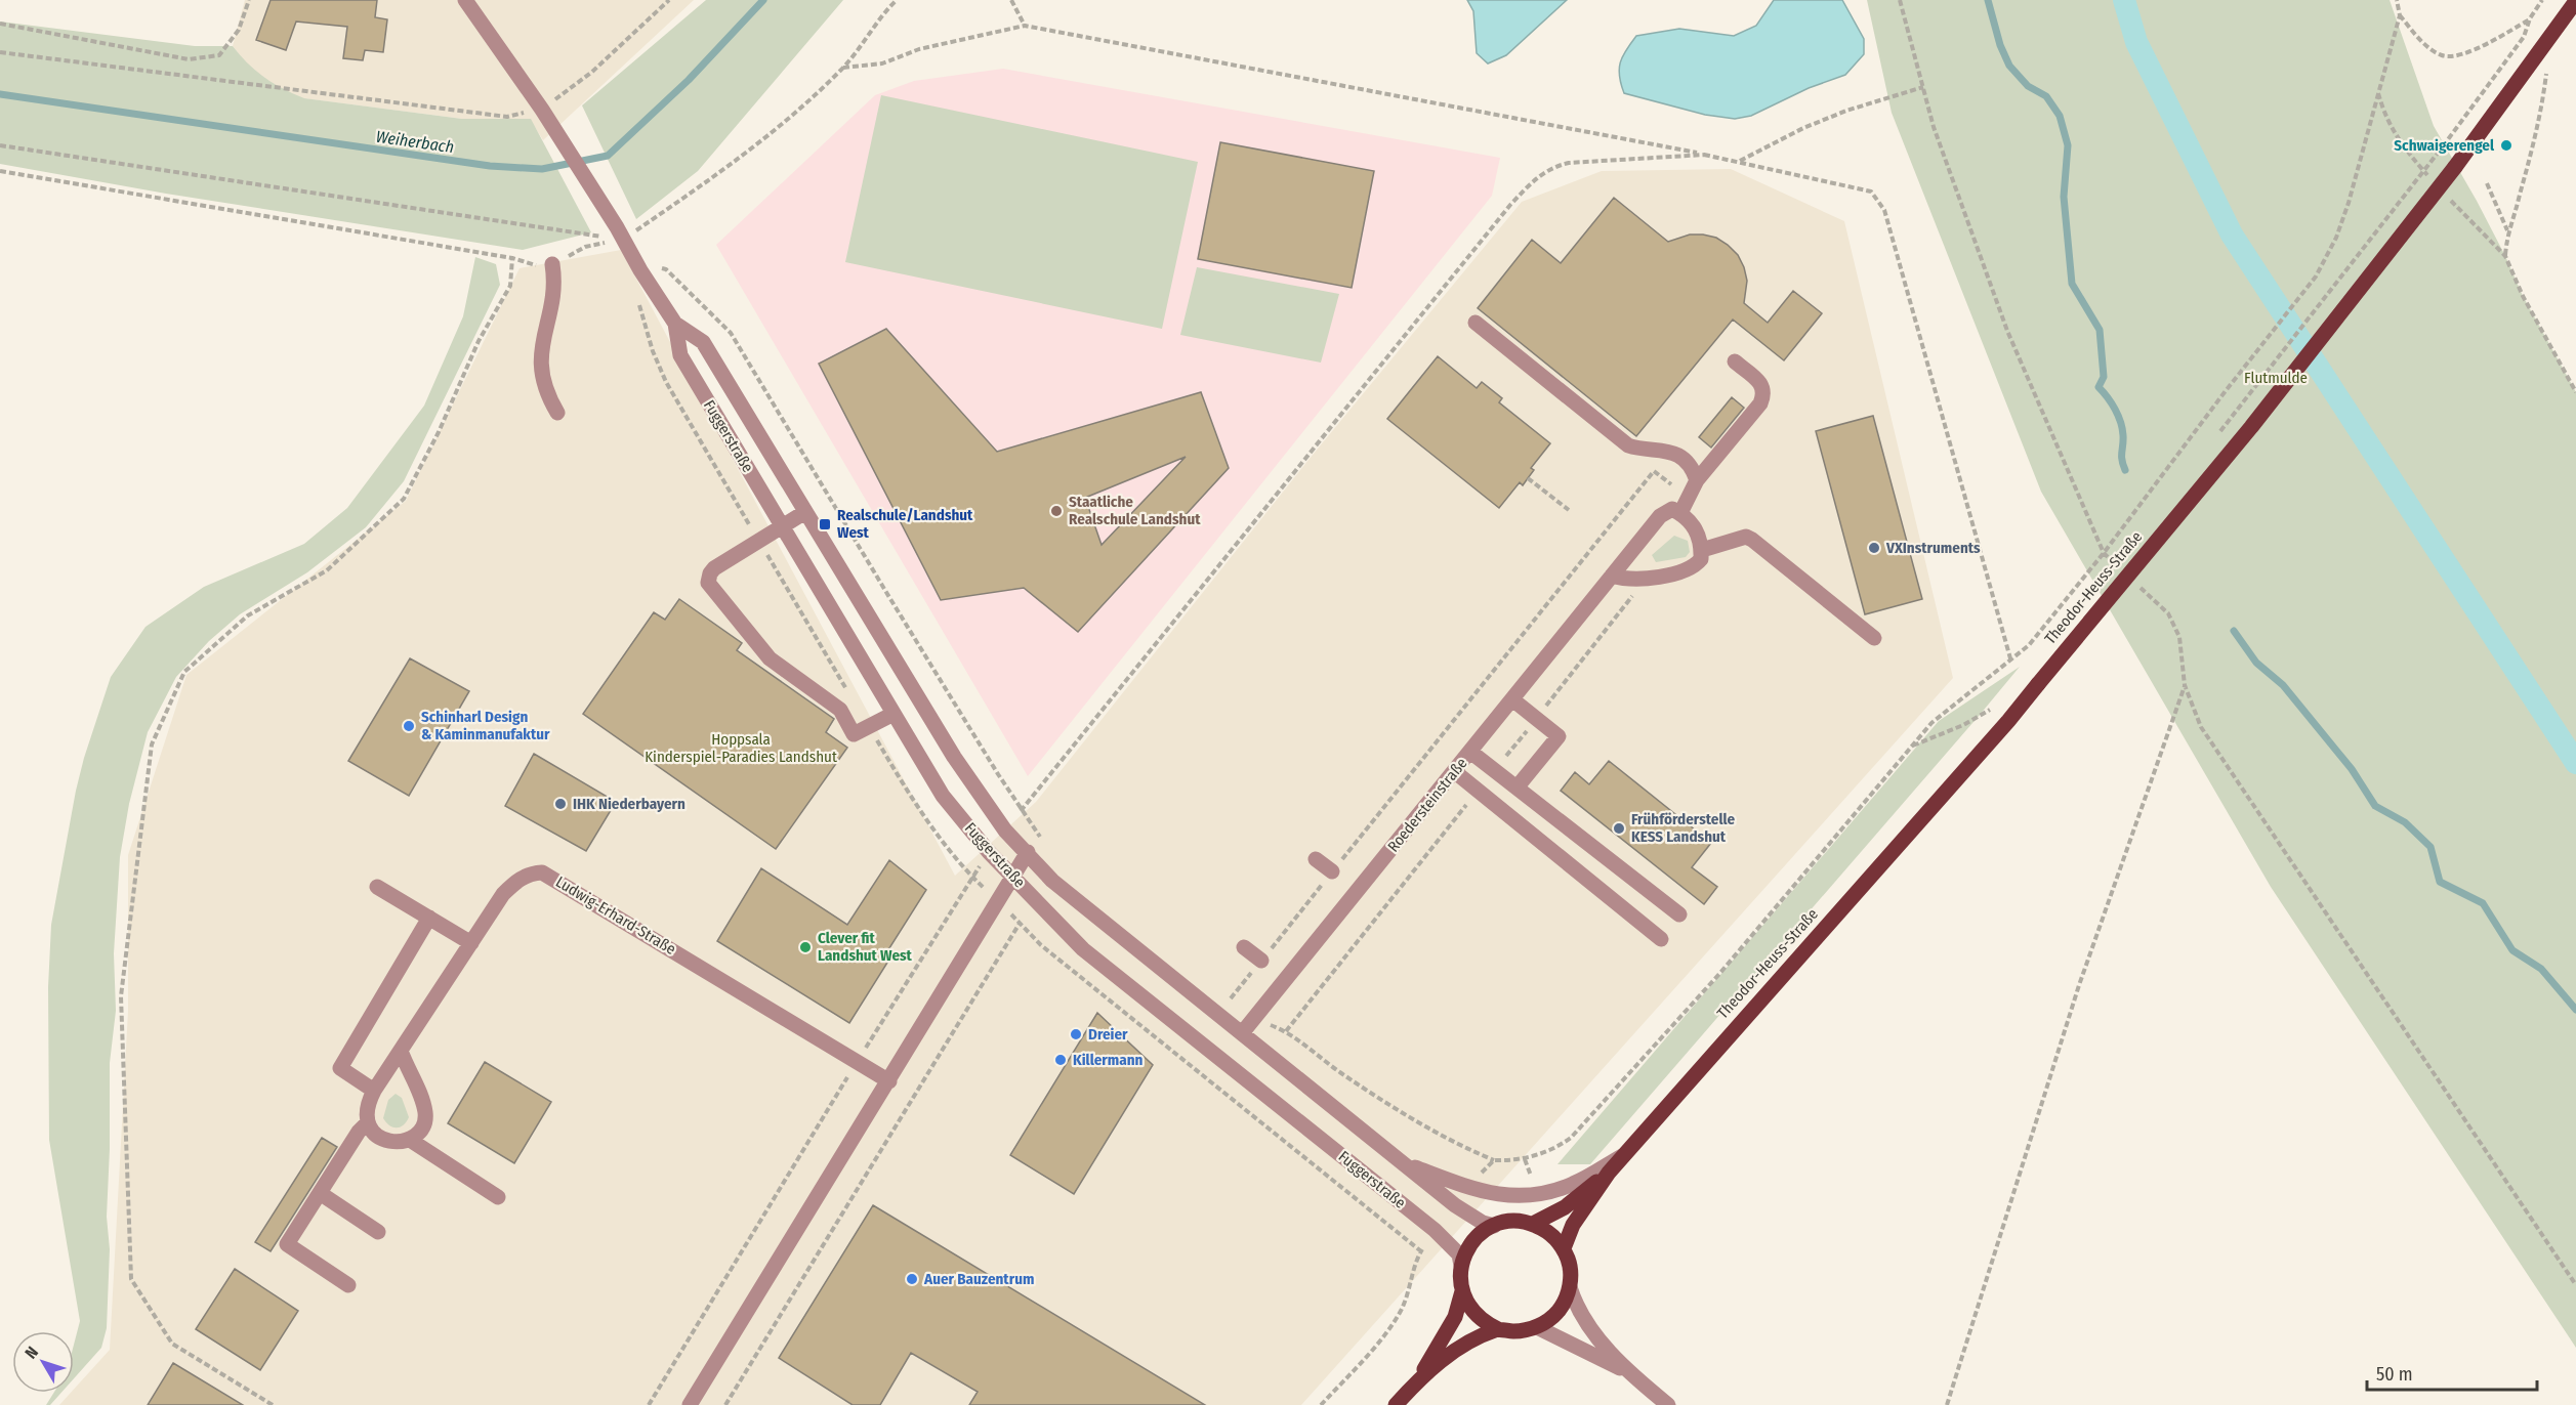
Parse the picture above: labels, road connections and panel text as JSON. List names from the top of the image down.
{
  "streets": {
    "main road": ["Theodor-Heuss-Straße"],
    "street": ["Fuggerstraße", "Roedersteinstraße", "Ludwig-Erhard-Straße"]
  },
  "crossings": [
    ["Fuggerstraße", "Theodor-Heuss-Straße"],
    ["Fuggerstraße", "Roedersteinstraße"]
  ],
  "water": ["Weiherbach"],
  "parks": ["Flutmulde", "Hoppsala Kinderspiel-Paradies Landshut"],
  "places": {
    "other": [
      "Schwaigerengel",
      "Staatliche Realschule Landshut",
      "VXInstruments",
      "Schinharl Design & Kaminmanufaktur",
      "IHK Niederbayern",
      "Frühförderstelle KESS Landshut",
      "Clever fit Landshut West",
      "Dreier",
      "Killermann",
      "Auer Bauzentrum"
    ],
    "transit": ["Realschule/Landshut West"]
  },
  "scale_bar": "50 m",
  "north": "top left"
}
